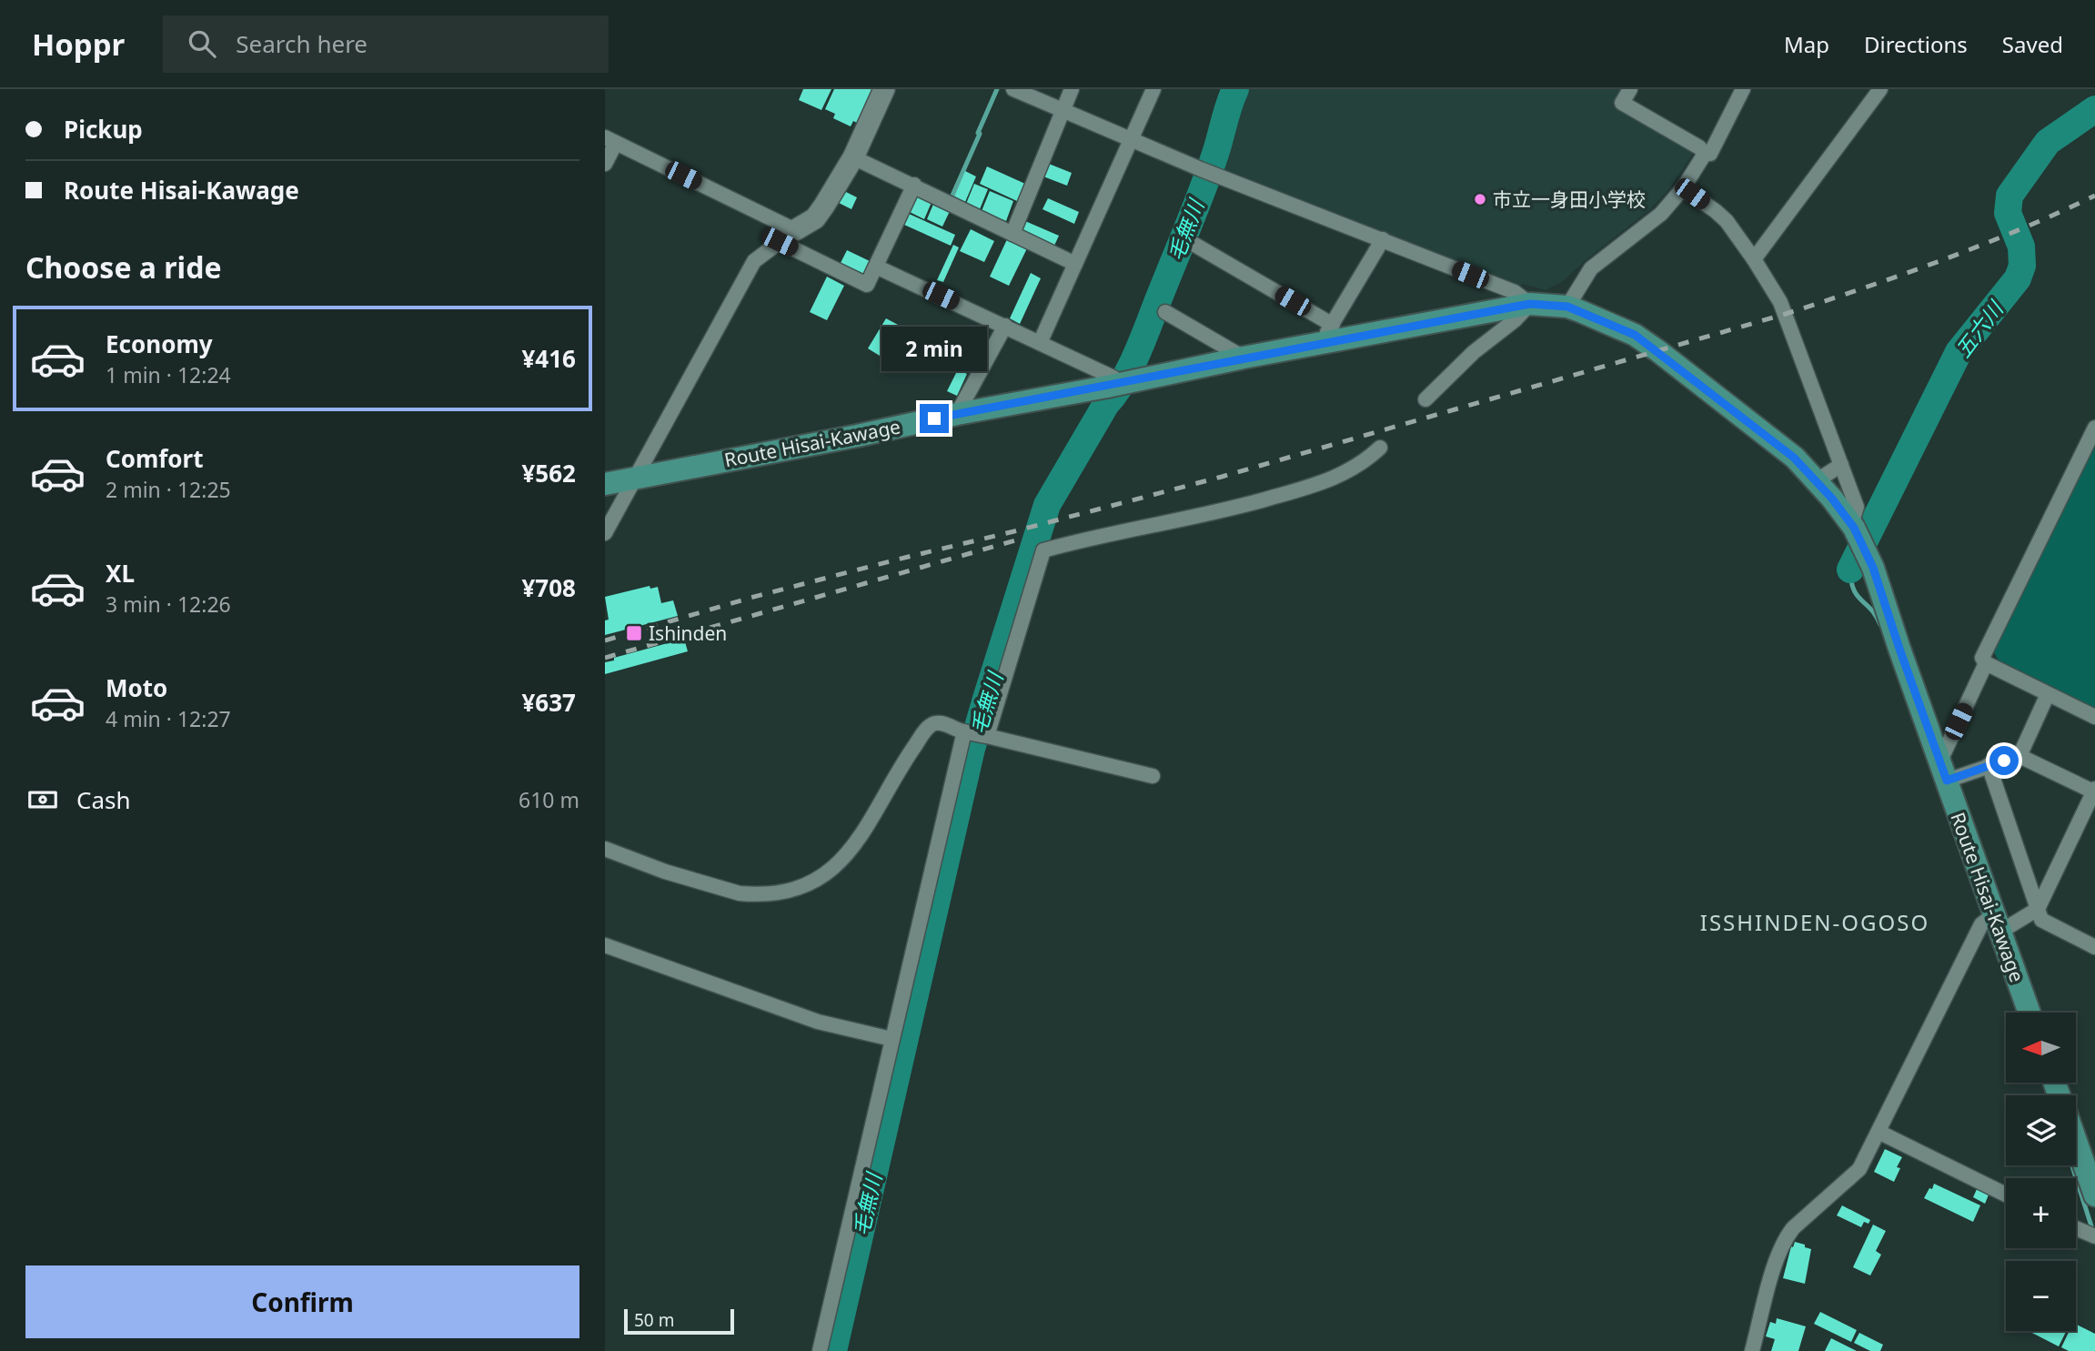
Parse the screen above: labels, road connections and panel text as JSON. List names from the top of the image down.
{
  "streets": {
    "main road": ["Route Hisai-Kawage"]
  },
  "districts": ["ISSHINDEN-OGOSO"],
  "water": ["毛無川", "五六川"],
  "places": {
    "other": ["市立一身田小学校"],
    "transit": ["Ishinden"]
  },
  "scale_bar": "50 m",
  "north": "left",
  "page": {
    "header": "Hoppr",
    "search": "Search here",
    "nav": ["Map", "Directions", "Saved"],
    "banner": ["Pickup", "Route Hisai-Kawage"],
    "heading": "Choose a ride",
    "list": [
      {
        "name": "Economy",
        "note": "1 min · 12:24",
        "value": "¥416"
      },
      {
        "name": "Comfort",
        "note": "2 min · 12:25",
        "value": "¥562"
      },
      {
        "name": "XL",
        "note": "3 min · 12:26",
        "value": "¥708"
      },
      {
        "name": "Moto",
        "note": "4 min · 12:27",
        "value": "¥637"
      }
    ],
    "bubble": "2 min",
    "pay": ["Cash", "610 m"],
    "map_buttons": ["+", "−"],
    "buttons": "Confirm",
    "scale": "50 m"
  }
}
